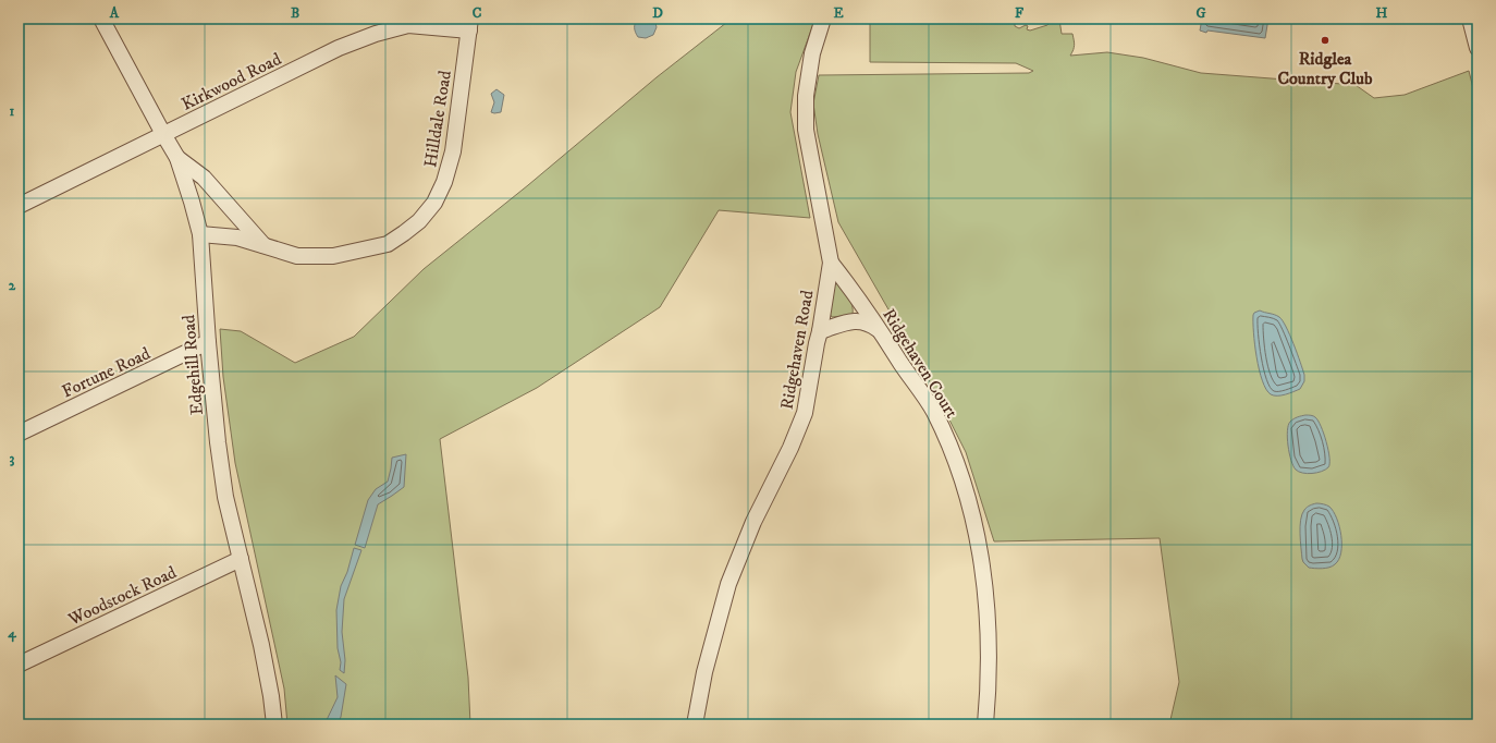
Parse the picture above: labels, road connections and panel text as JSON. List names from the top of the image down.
{
  "streets": {
    "street": [
      "Kirkwood Road",
      "Hilldale Road",
      "Ridgehaven Road",
      "Ridgehaven Court",
      "Edgehill Road",
      "Fortune Road",
      "Woodstock Road"
    ]
  },
  "crossings": [
    ["Kirkwood Road", "Hilldale Road"],
    ["Kirkwood Road", "Edgehill Road"],
    ["Hilldale Road", "Edgehill Road"],
    ["Ridgehaven Road", "Ridgehaven Court"],
    ["Edgehill Road", "Fortune Road"],
    ["Edgehill Road", "Woodstock Road"]
  ],
  "places": ["Ridglea Country Club"],
  "grid": {
    "columns": [
      "A",
      "B",
      "C",
      "D",
      "E",
      "F",
      "G",
      "H"
    ],
    "rows": [
      "1",
      "2",
      "3",
      "4"
    ]
  }
}
